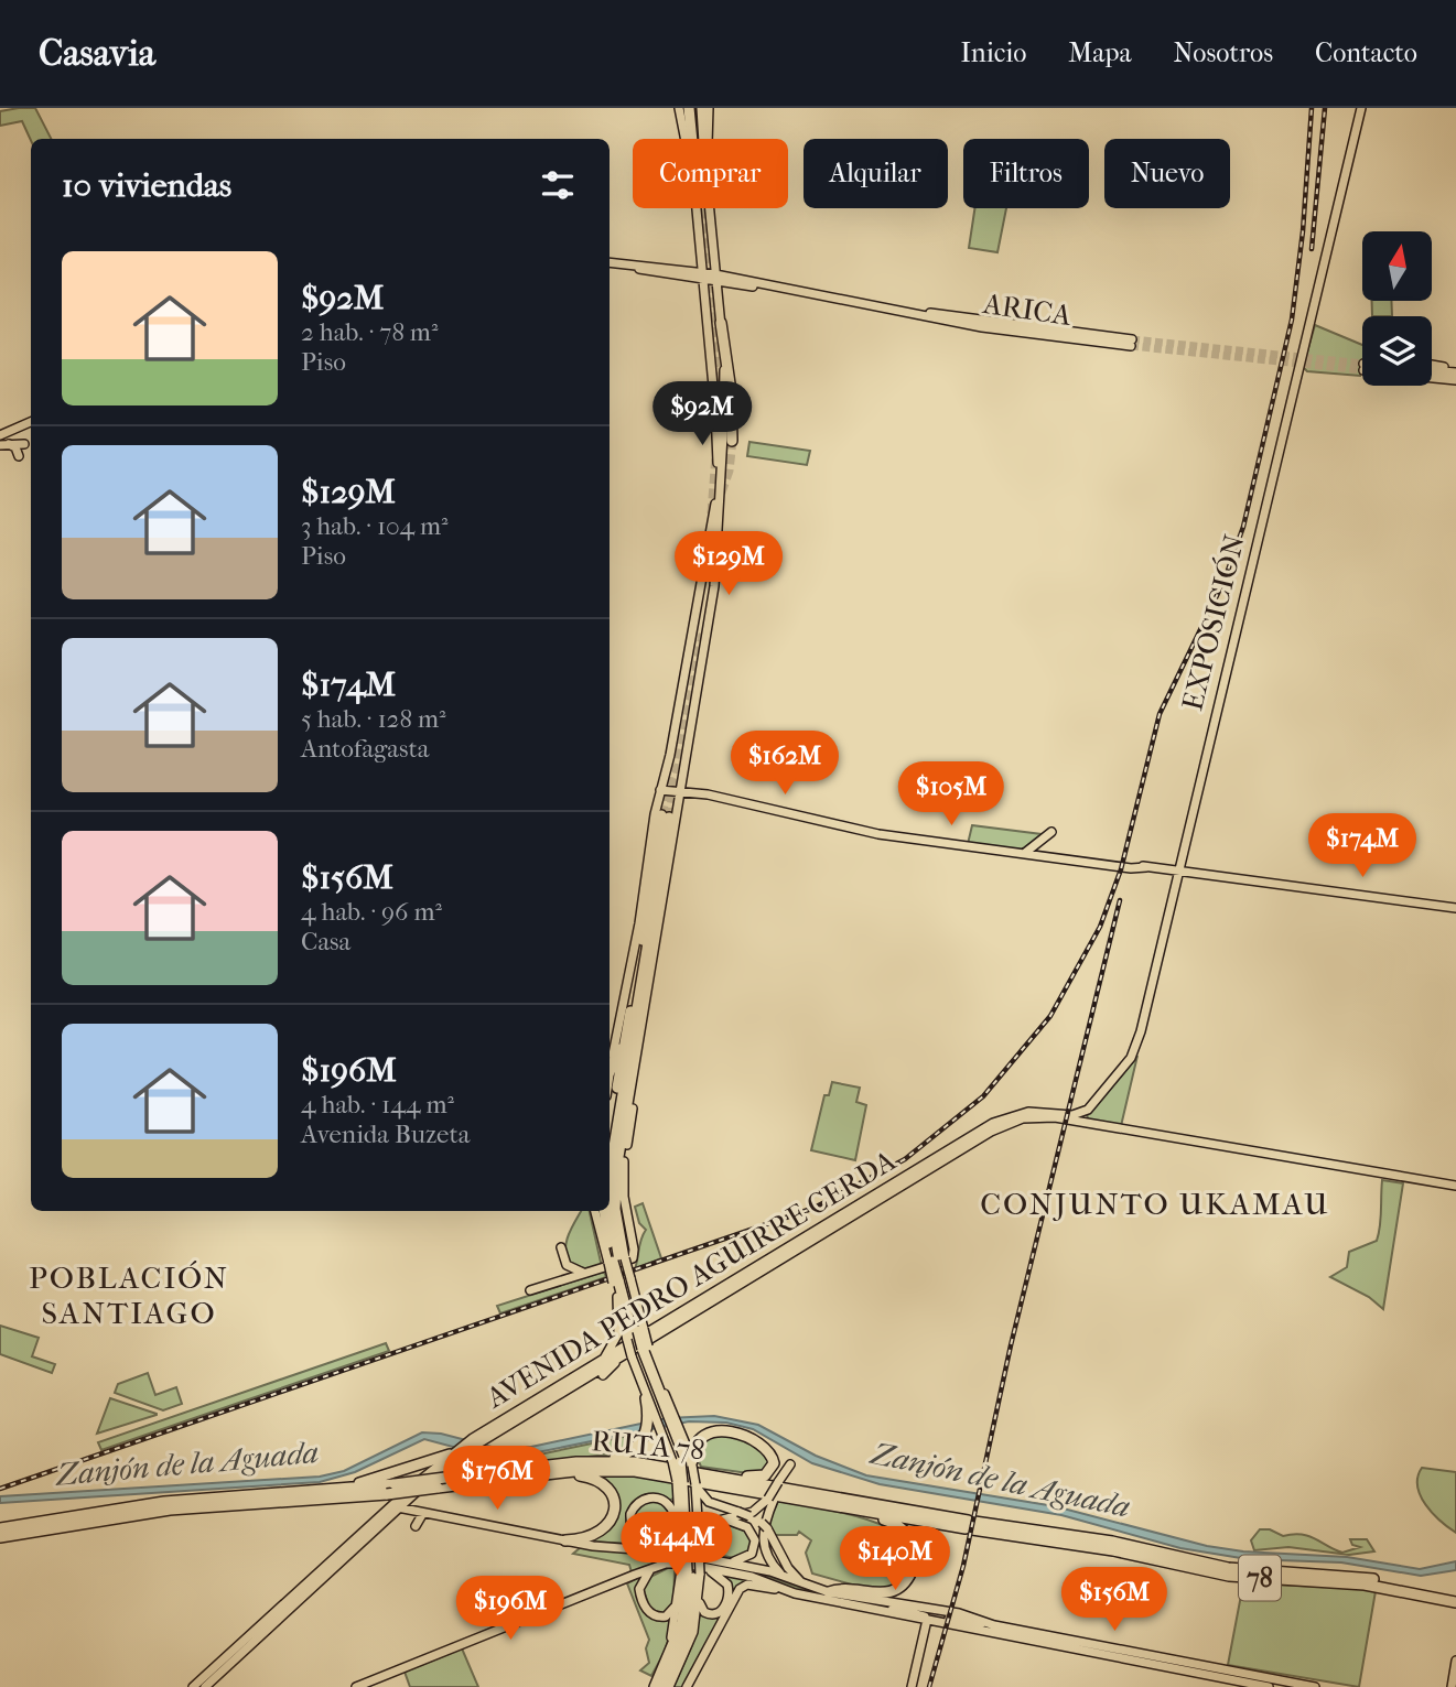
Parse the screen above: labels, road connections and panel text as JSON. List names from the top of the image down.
{
  "streets": {
    "highway": ["RUTA 78", "78"],
    "main road": ["ARICA", "EXPOSICIÓN", "AVENIDA PEDRO AGUIRRE CERDA"]
  },
  "crossings": [
    ["RUTA 78", "78"]
  ],
  "districts": ["CONJUNTO UKAMAU", "POBLACIÓN SANTIAGO"],
  "water": ["Zanjón de la Aguada"],
  "north": "top",
  "page": {
    "header": "Casavia",
    "nav": [
      "Inicio",
      "Mapa",
      "Nosotros",
      "Contacto"
    ],
    "chip": [
      "Comprar",
      "Alquilar",
      "Filtros",
      "Nuevo"
    ],
    "heading": "10 viviendas",
    "list": [
      {
        "name": "$92M",
        "note": "2 hab. · 78 m² · Piso"
      },
      {
        "name": "$129M",
        "note": "3 hab. · 104 m² · Piso"
      },
      {
        "name": "$174M",
        "note": "5 hab. · 128 m² · Antofagasta"
      },
      {
        "name": "$156M",
        "note": "4 hab. · 96 m² · Casa"
      },
      {
        "name": "$196M",
        "note": "4 hab. · 144 m² · Avenida Buzeta"
      }
    ],
    "price": [
      "$92M",
      "$129M",
      "$162M",
      "$105M",
      "$174M",
      "$176M",
      "$144M",
      "$140M",
      "$156M",
      "$196M"
    ]
  }
}
